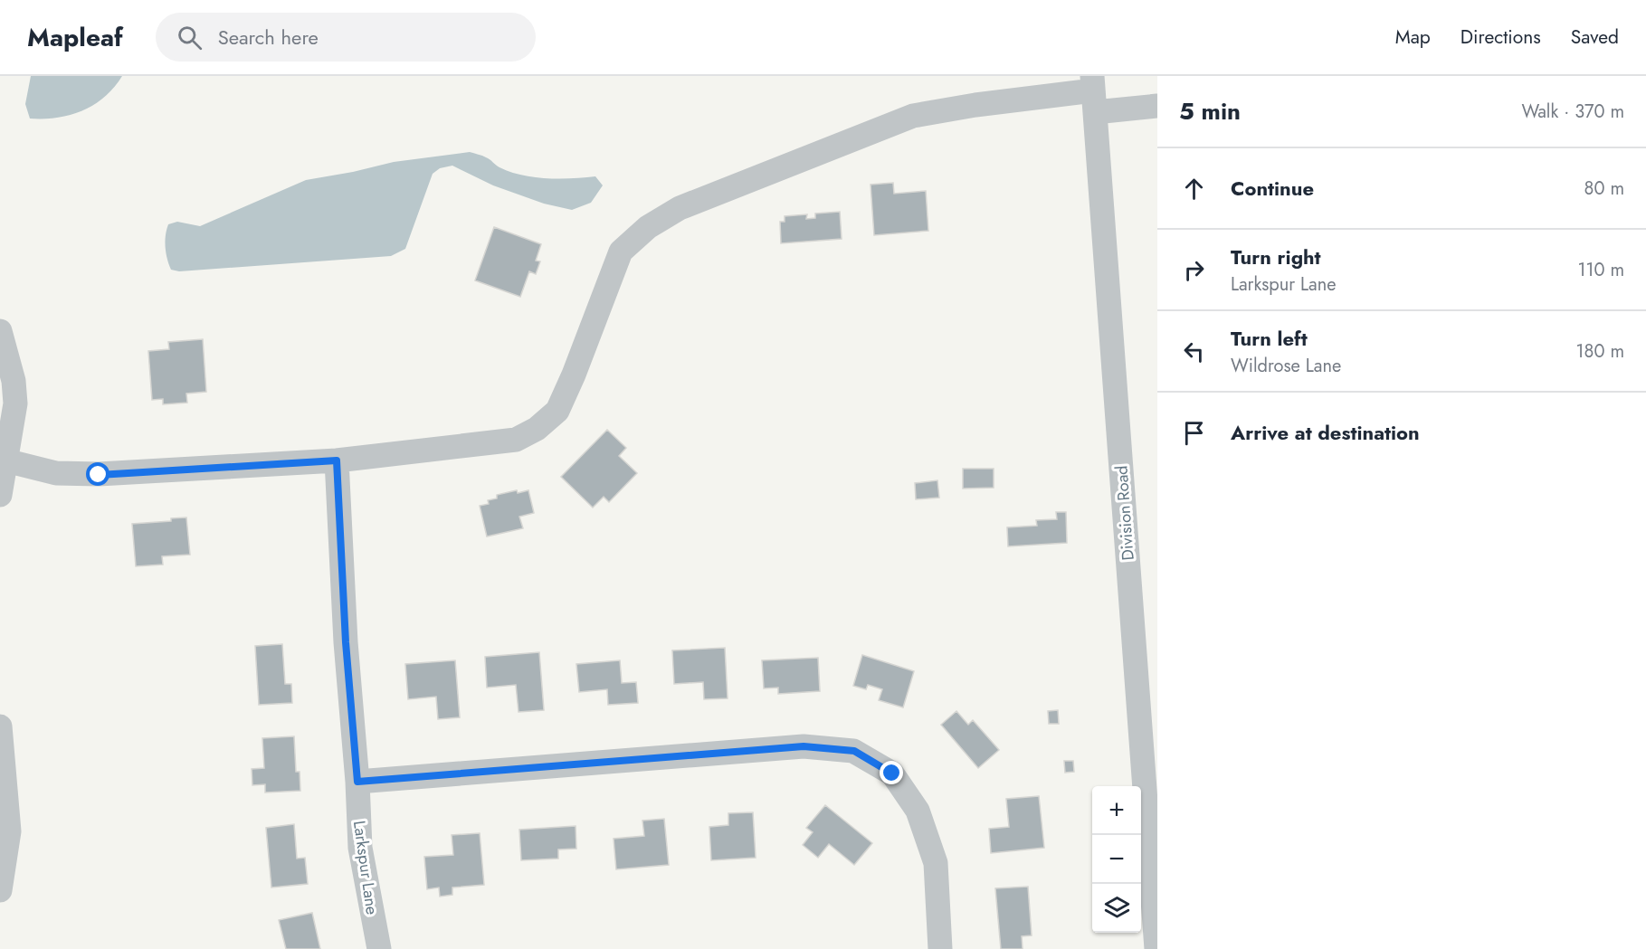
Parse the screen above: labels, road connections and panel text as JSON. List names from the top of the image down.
{
  "streets": {
    "street": ["Division Road", "Larkspur Lane"]
  },
  "page": {
    "header": "Mapleaf",
    "search": "Search here",
    "nav": ["Map", "Directions", "Saved"],
    "heading": ["5 min", "Walk · 370 m"],
    "list": [
      ["Continue", "80 m"],
      ["Turn right", "Larkspur Lane", "110 m"],
      ["Turn left", "Wildrose Lane", "180 m"],
      "Arrive at destination"
    ],
    "map_buttons": ["+", "−"]
  }
}
